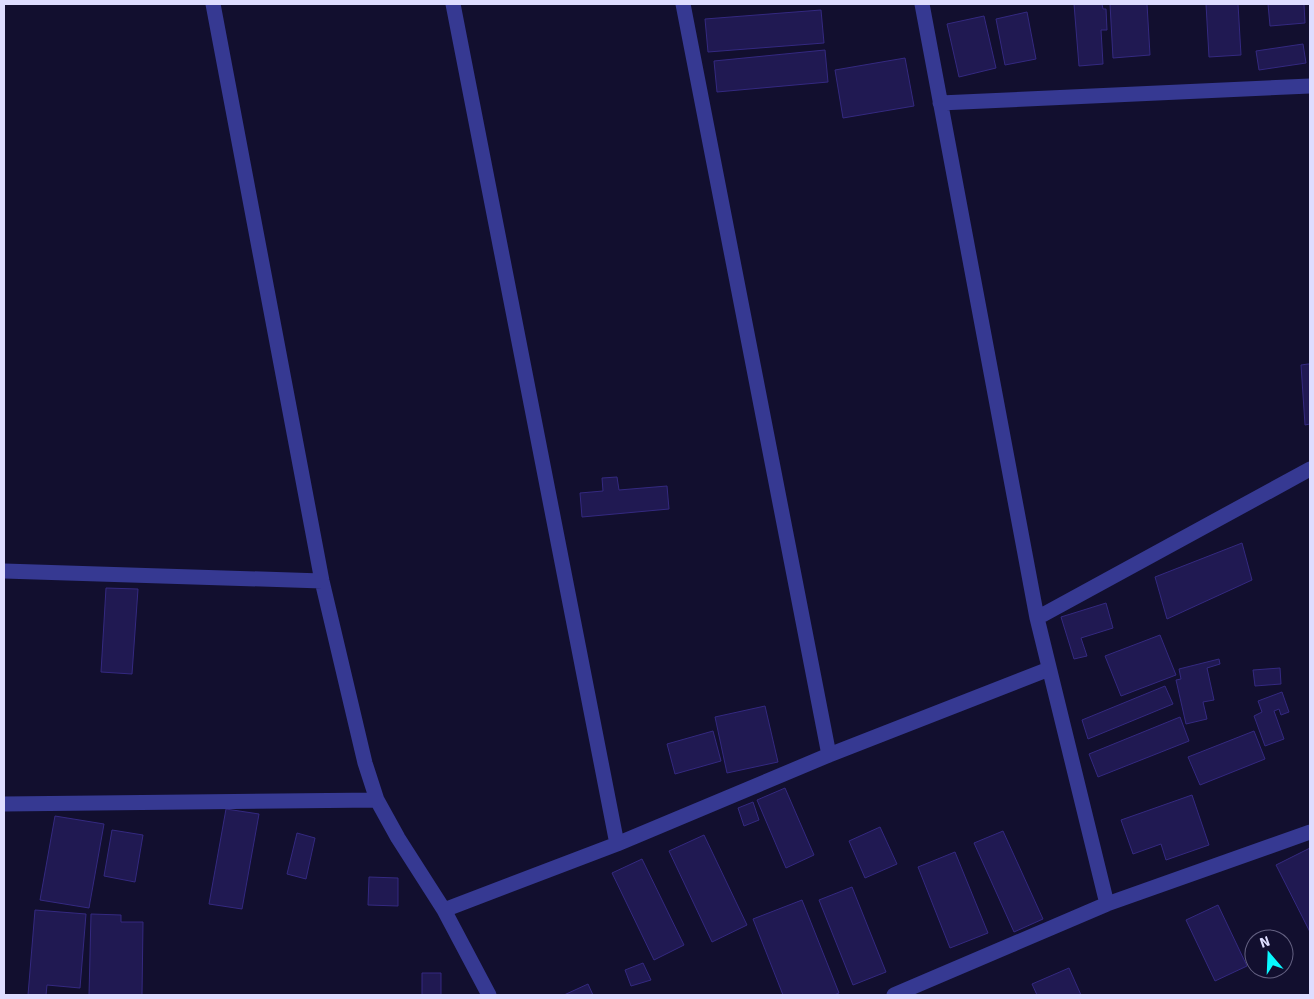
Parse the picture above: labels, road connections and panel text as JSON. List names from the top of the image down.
{
  "north": "top"
}
